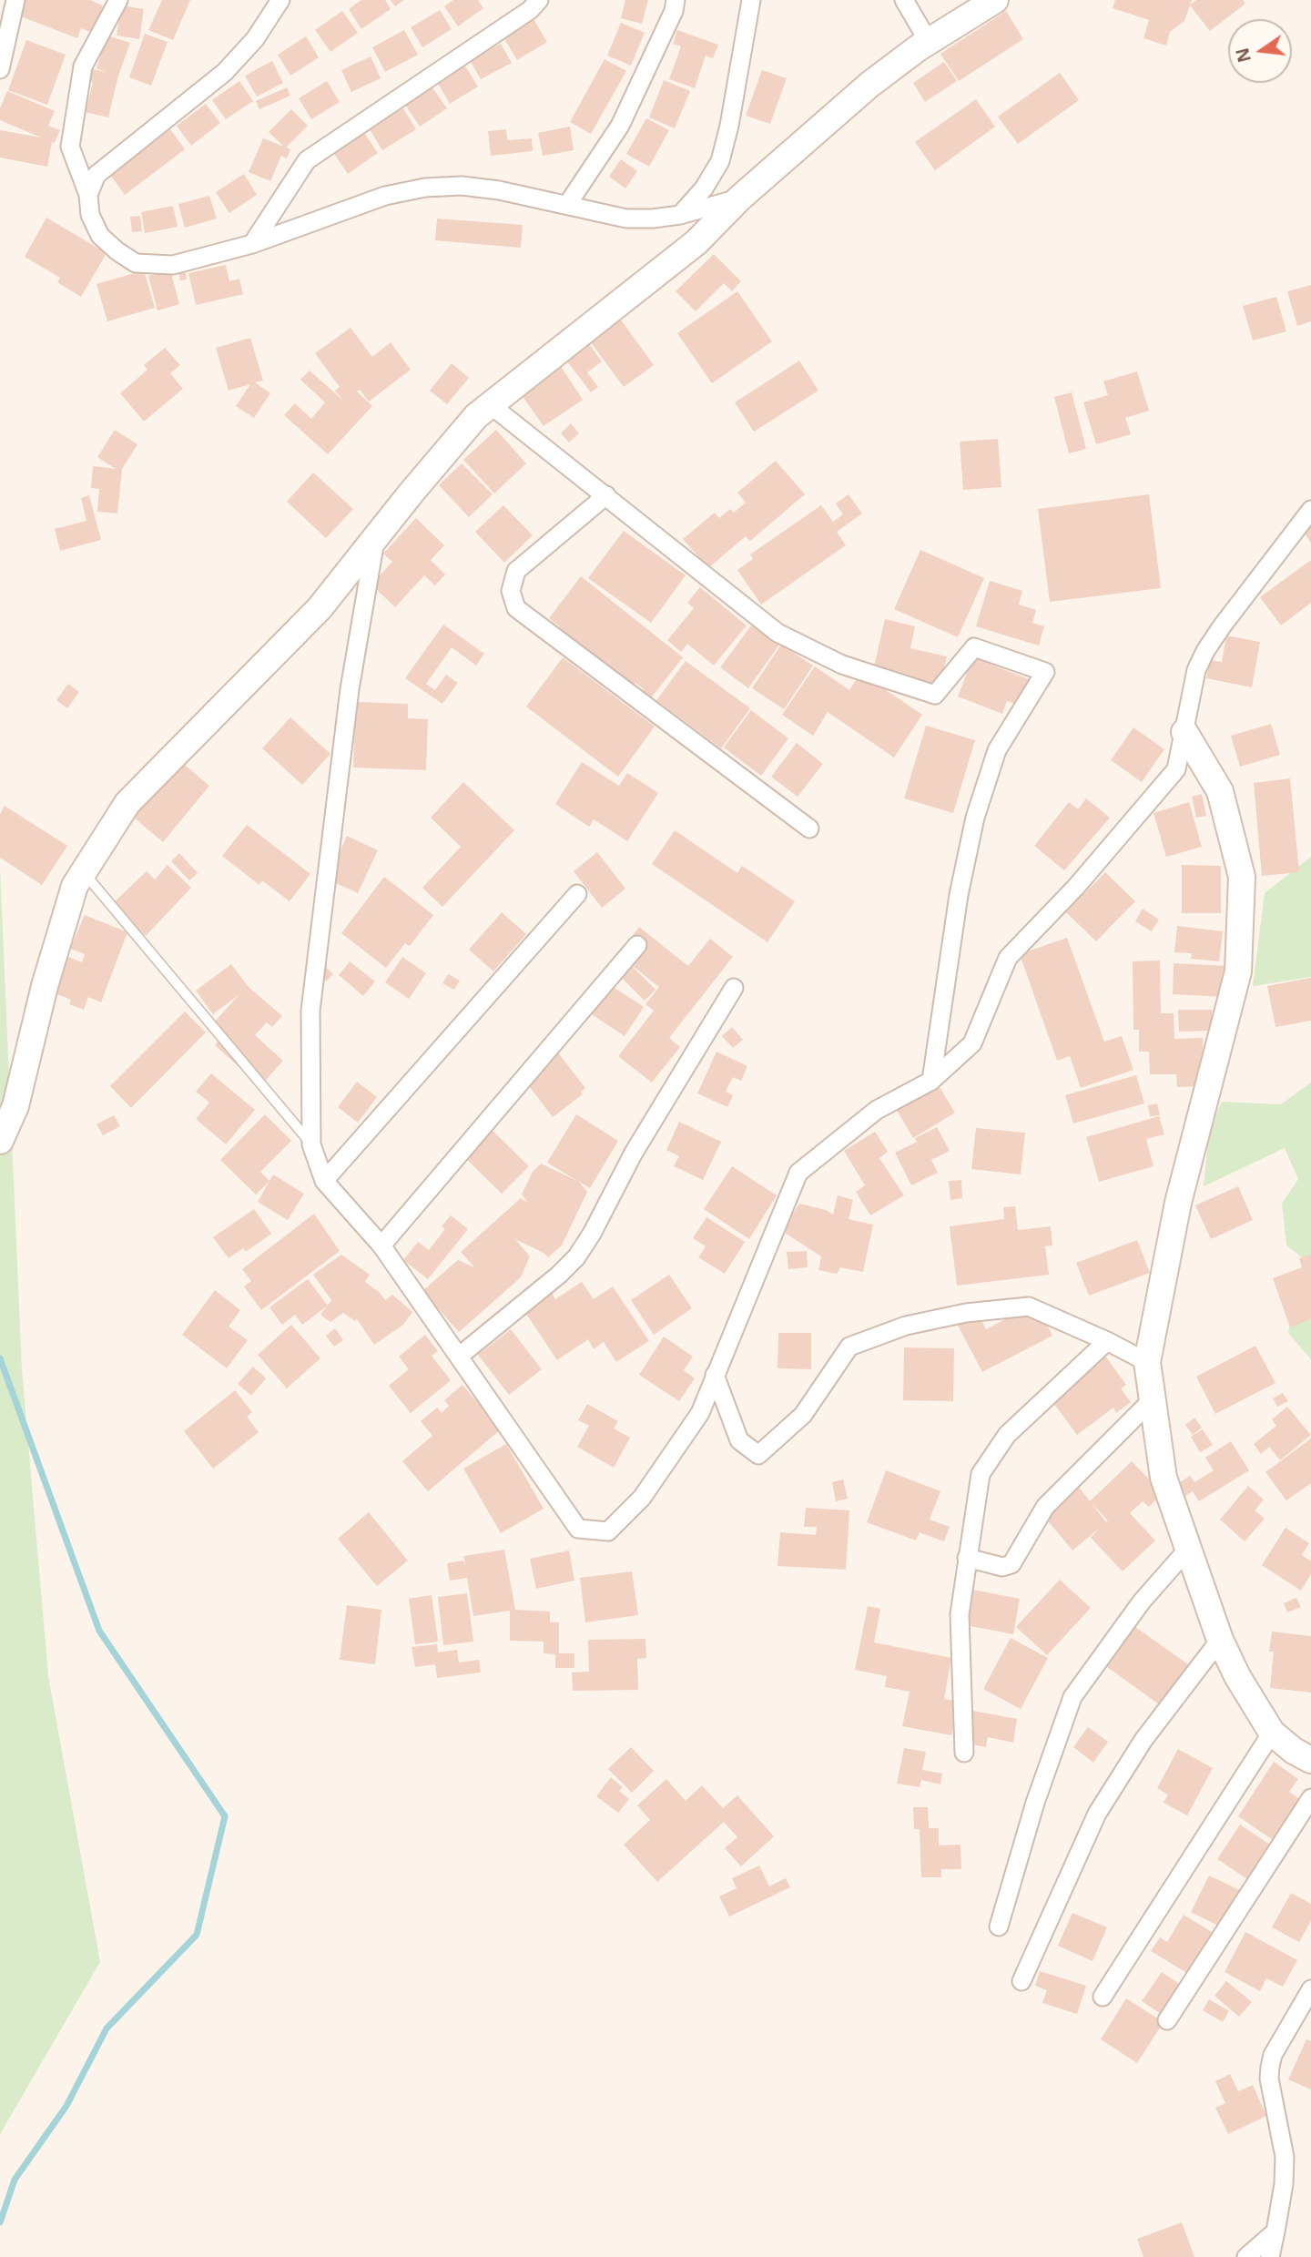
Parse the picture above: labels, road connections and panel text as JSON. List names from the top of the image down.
{
  "north": "left"
}
